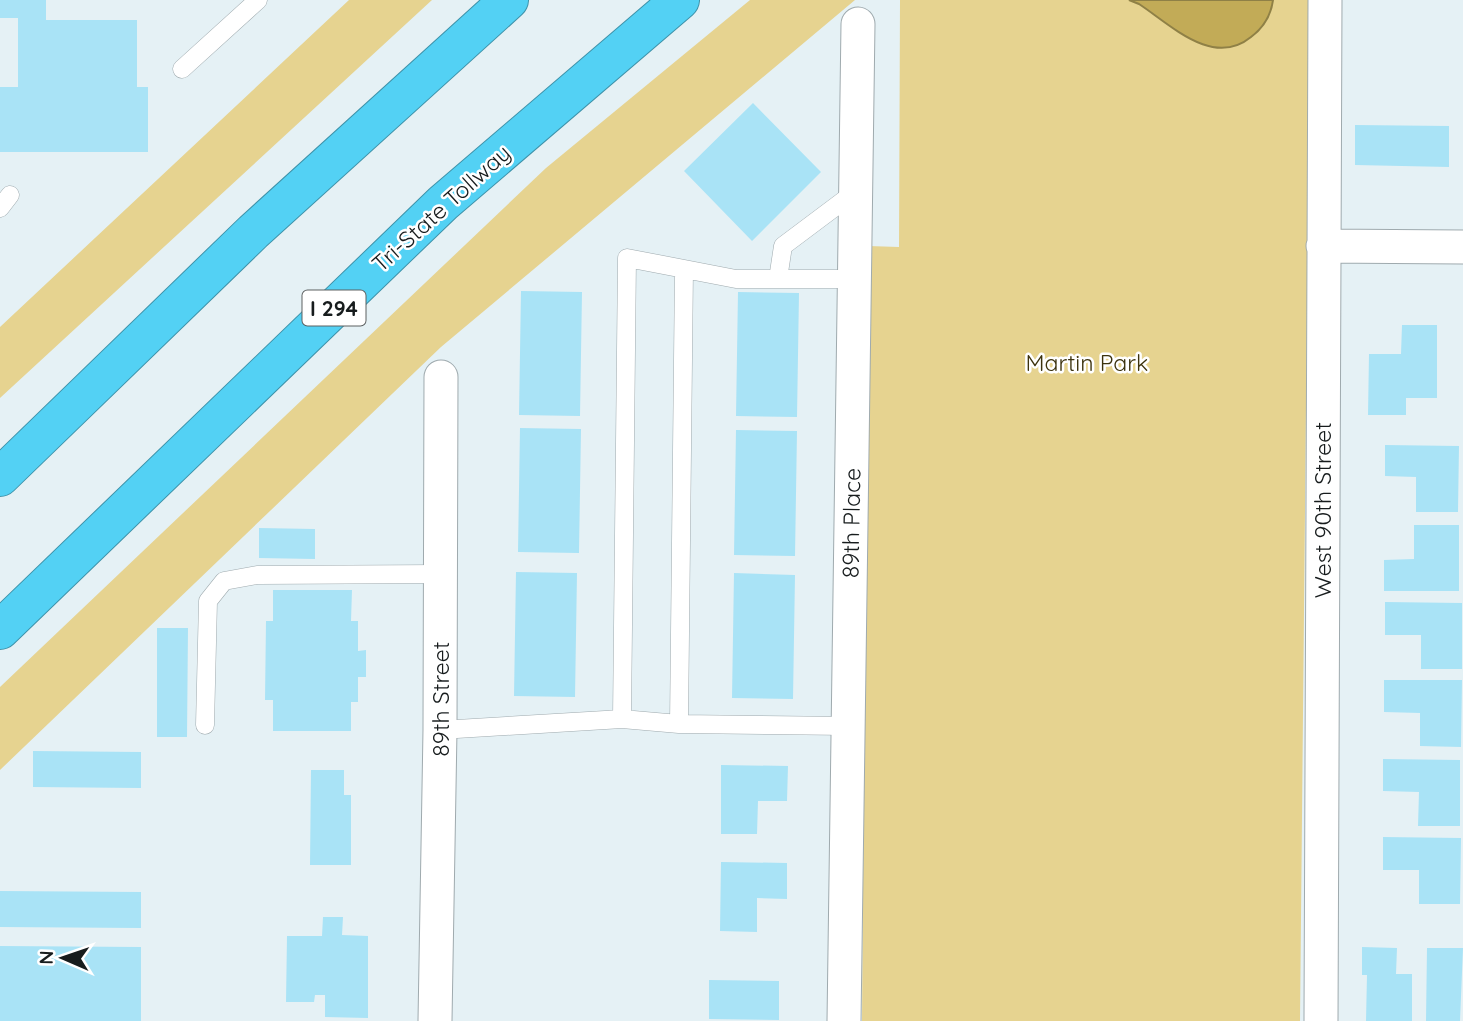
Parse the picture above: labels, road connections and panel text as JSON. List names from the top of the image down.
{
  "streets": {
    "highway": ["Tri-State Tollway", "I 294"],
    "street": ["West 90th Street", "89th Place", "89th Street"]
  },
  "parks": ["Martin Park"],
  "north": "left"
}
